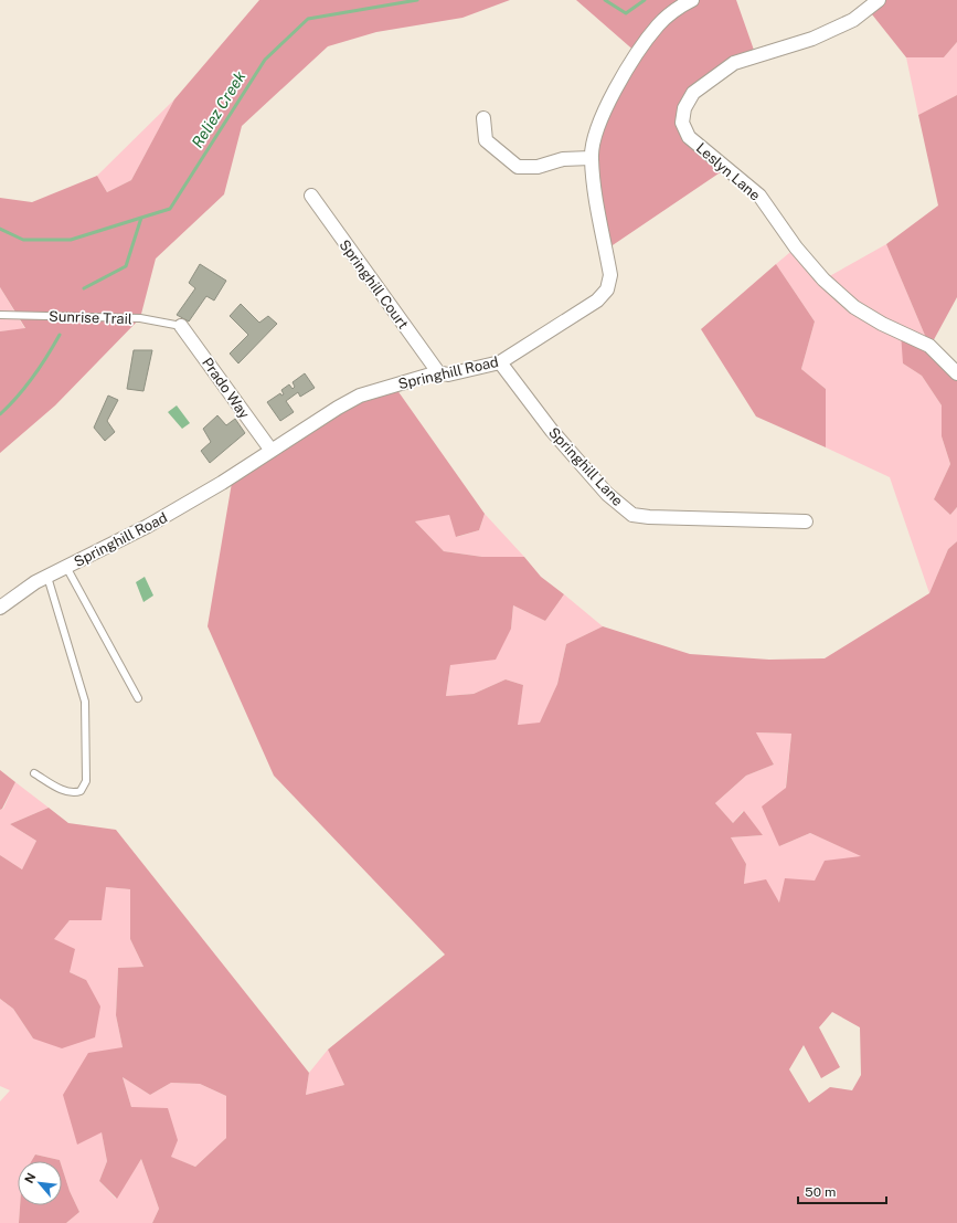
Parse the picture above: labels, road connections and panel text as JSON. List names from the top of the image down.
{
  "streets": {
    "street": [
      "Leslyn Lane",
      "Springhill Court",
      "Springhill Road",
      "Prado Way",
      "Springhill Lane"
    ],
    "lane": ["Sunrise Trail"]
  },
  "crossings": [
    ["Springhill Court", "Springhill Road"],
    ["Sunrise Trail", "Prado Way"],
    ["Springhill Road", "Prado Way"],
    ["Springhill Road", "Springhill Lane"]
  ],
  "water": ["Reliez Creek"],
  "scale_bar": "50 m",
  "north": "top left"
}
